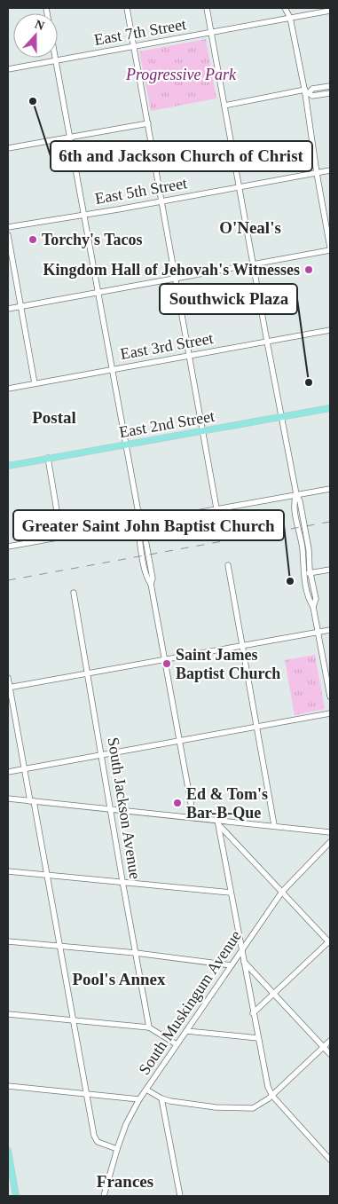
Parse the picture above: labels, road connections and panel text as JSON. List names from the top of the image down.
{
  "streets": {
    "main road": ["East 2nd Street"],
    "street": [
      "East 7th Street",
      "East 5th Street",
      "East 3rd Street",
      "South Jackson Avenue",
      "South Muskingum Avenue"
    ]
  },
  "districts": [
    "O'Neal's",
    "Postal",
    "Pool's Annex",
    "Frances"
  ],
  "parks": ["Progressive Park"],
  "places": [
    "6th and Jackson Church of Christ",
    "Torchy's Tacos",
    "Kingdom Hall of Jehovah's Witnesses",
    "Southwick Plaza",
    "Greater Saint John Baptist Church",
    "Saint James Baptist Church",
    "Ed & Tom's Bar-B-Que"
  ],
  "north": "top"
}
